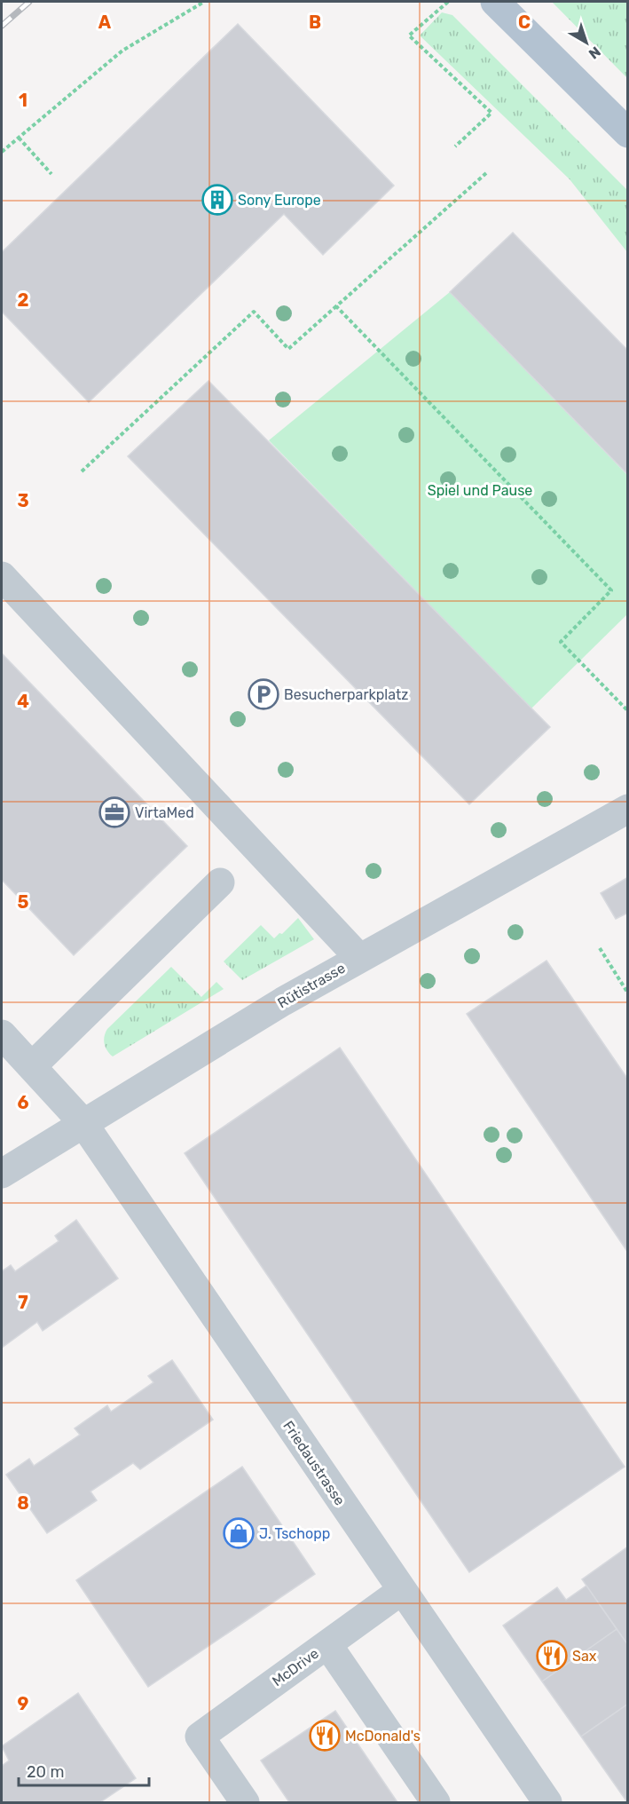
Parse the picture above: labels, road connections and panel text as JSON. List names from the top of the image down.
{
  "streets": {
    "street": ["Rütistrasse", "Friedaustrasse", "McDrive"]
  },
  "crossings": [
    ["Rütistrasse", "Friedaustrasse"]
  ],
  "parks": ["Spiel und Pause"],
  "places": {
    "building": ["Sony Europe"],
    "parking": ["Besucherparkplatz"],
    "office": ["VirtaMed"],
    "shop": ["J. Tschopp"],
    "restaurant": ["Sax", "McDonald's"]
  },
  "scale_bar": "20 m",
  "north": "bottom right",
  "grid": {
    "columns": ["A", "B", "C"],
    "rows": [
      "1",
      "2",
      "3",
      "4",
      "5",
      "6",
      "7",
      "8",
      "9"
    ]
  }
}
